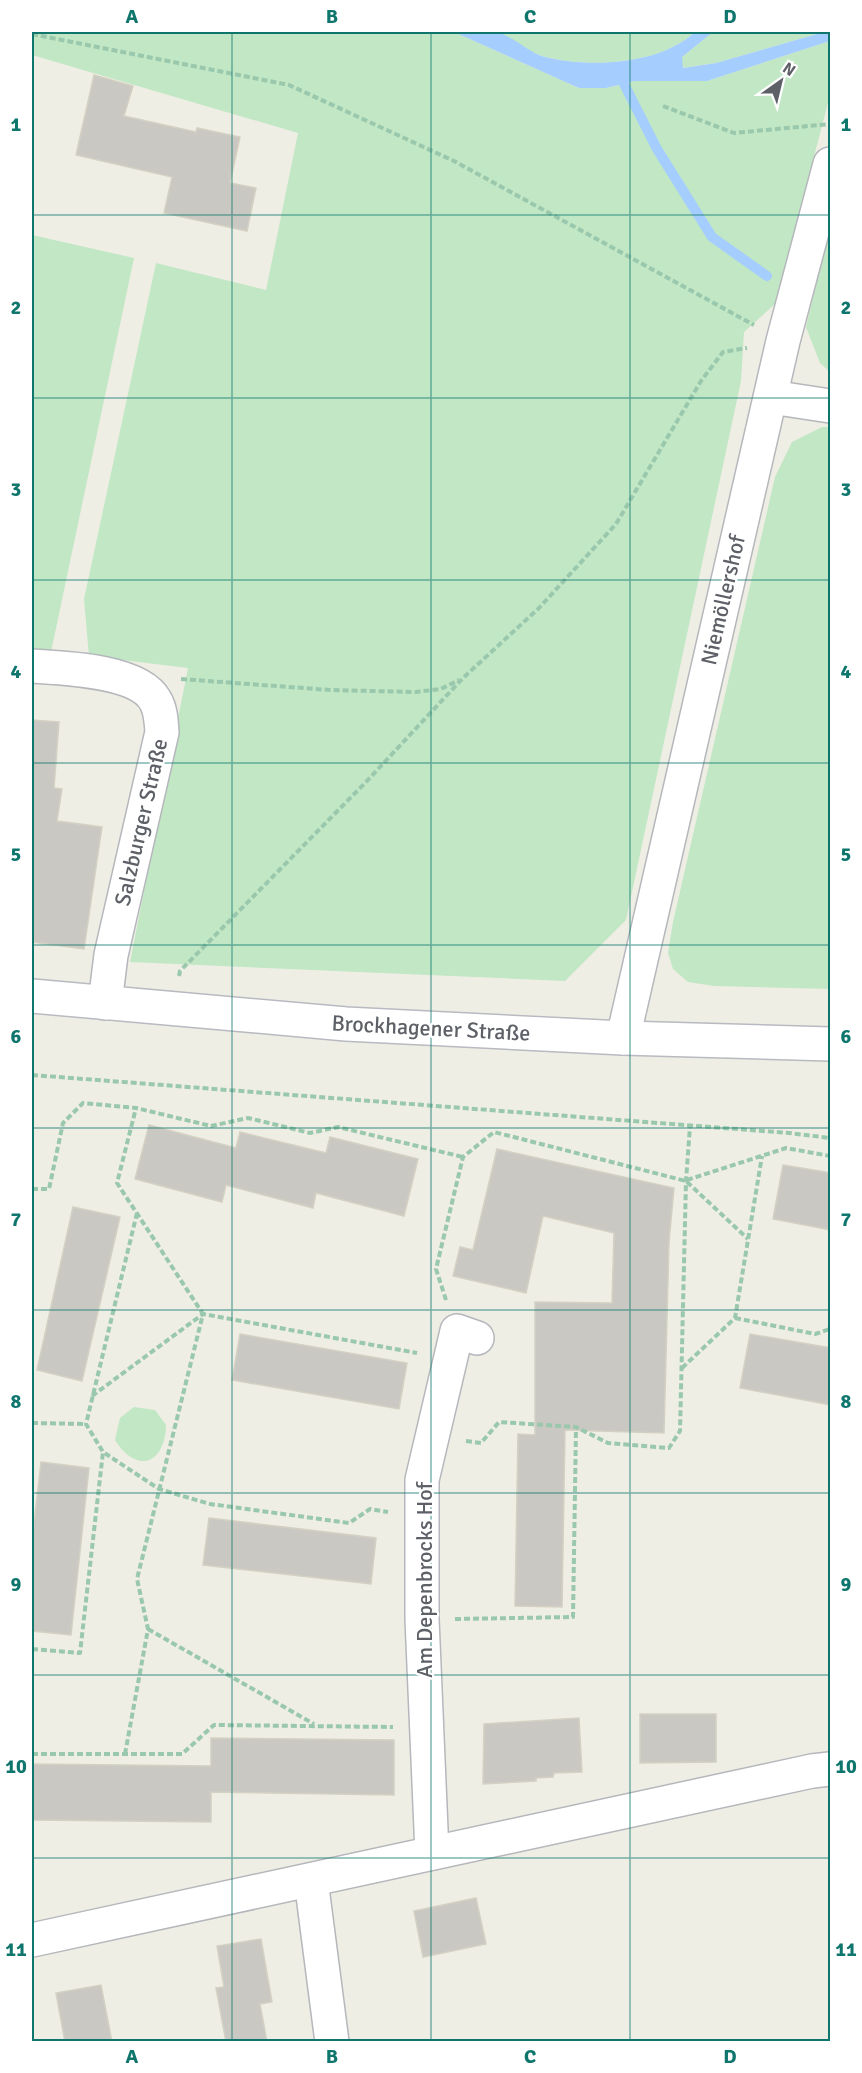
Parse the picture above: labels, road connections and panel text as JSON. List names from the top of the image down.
{
  "streets": {
    "street": [
      "Niemöllershof",
      "Salzburger Straße",
      "Brockhagener Straße",
      "Am Depenbrocks Hof"
    ]
  },
  "crossings": [
    ["Niemöllershof", "Brockhagener Straße"],
    ["Salzburger Straße", "Brockhagener Straße"]
  ],
  "north": "top right",
  "grid": {
    "columns": [
      "A",
      "B",
      "C",
      "D"
    ],
    "rows": [
      "1",
      "2",
      "3",
      "4",
      "5",
      "6",
      "7",
      "8",
      "9",
      "10",
      "11"
    ]
  }
}
